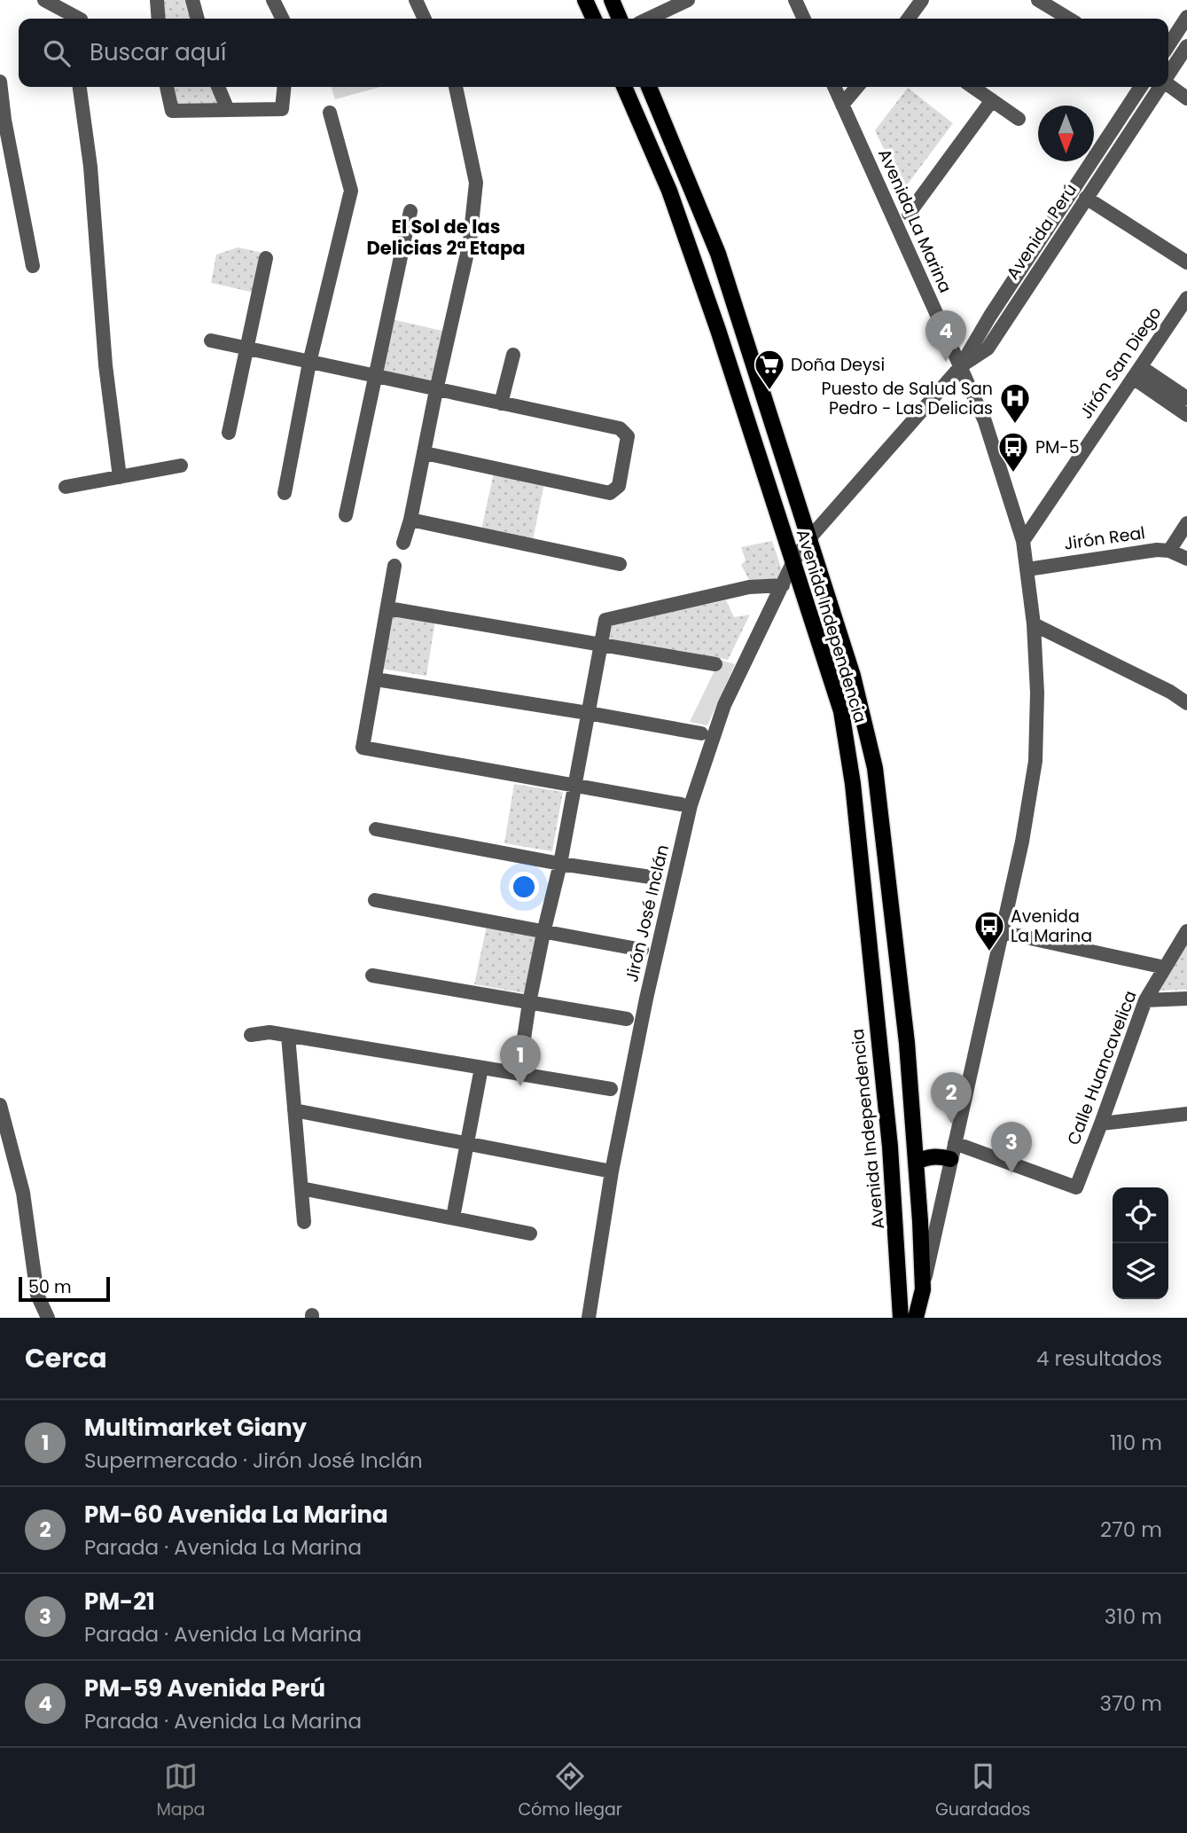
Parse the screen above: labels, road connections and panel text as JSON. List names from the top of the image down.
{
  "streets": {
    "main road": ["Avenida La Marina", "Avenida Independencia"],
    "street": [
      "Avenida Perú",
      "Jirón San Diego",
      "Jirón Real",
      "Jirón José Inclán",
      "Calle Huancavelica"
    ]
  },
  "crossings": [
    ["Avenida La Marina", "Avenida Perú"],
    ["Avenida La Marina", "Jirón San Diego"],
    ["Avenida La Marina", "Jirón Real"],
    ["Avenida La Marina", "Avenida Independencia"],
    ["Avenida La Marina", "Calle Huancavelica"],
    ["Avenida Perú", "Avenida Independencia"],
    ["Avenida Perú", "Jirón José Inclán"],
    ["Avenida Independencia", "Jirón José Inclán"]
  ],
  "districts": ["El Sol de las Delicias 2ª Etapa"],
  "places": {
    "supermarket": ["Doña Deysi"],
    "hospital": ["Puesto de Salud San Pedro - Las Delicias"],
    "bus stop": ["PM-5", "Avenida La Marina"]
  },
  "scale_bar": "50 m",
  "north": "bottom",
  "page": {
    "search": "Buscar aquí",
    "pins": [
      "4",
      "1",
      "2",
      "3"
    ],
    "scale": "50 m",
    "heading": ["Cerca", "4 resultados"],
    "list": [
      {
        "mark": "1",
        "name": "Multimarket Giany",
        "note": "Supermercado · Jirón José Inclán",
        "value": "110 m"
      },
      {
        "mark": "2",
        "name": "PM-60 Avenida La Marina",
        "note": "Parada · Avenida La Marina",
        "value": "270 m"
      },
      {
        "mark": "3",
        "name": "PM-21",
        "note": "Parada · Avenida La Marina",
        "value": "310 m"
      },
      {
        "mark": "4",
        "name": "PM-59 Avenida Perú",
        "note": "Parada · Avenida La Marina",
        "value": "370 m"
      }
    ],
    "nav": ["Mapa", "Cómo llegar", "Guardados"]
  }
}
